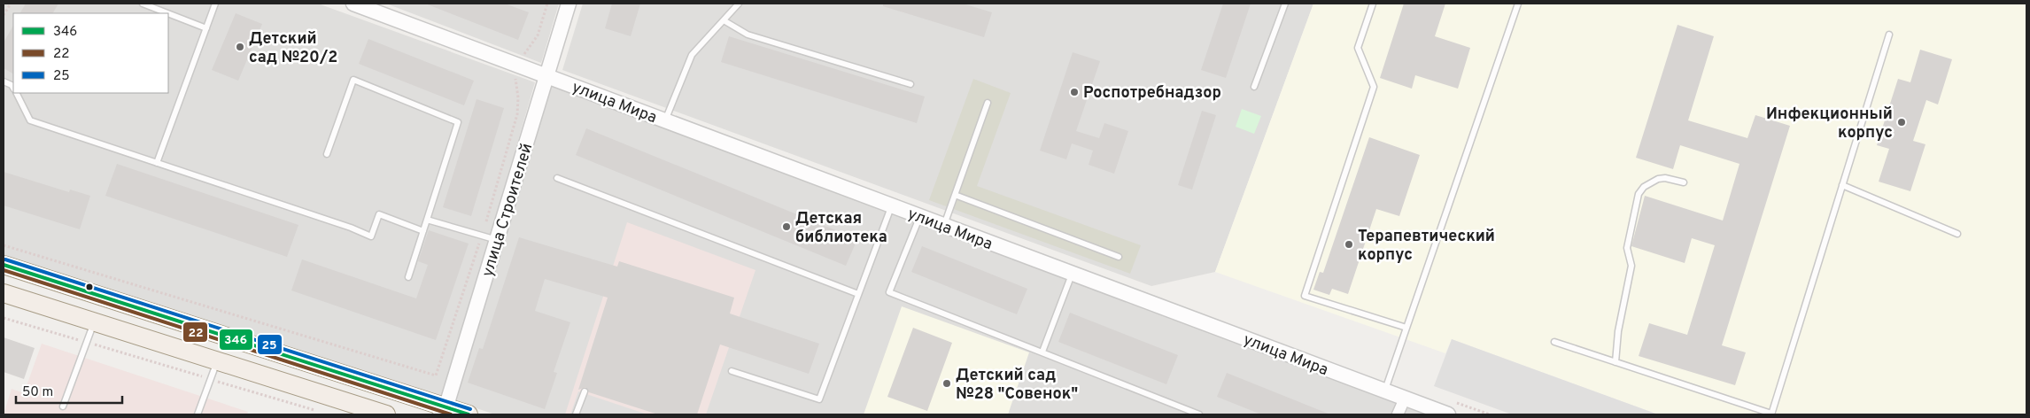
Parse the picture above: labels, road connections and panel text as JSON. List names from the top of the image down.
{
  "streets": {
    "street": ["улица Мира", "улица Строителей"]
  },
  "crossings": [
    ["улица Мира", "улица Строителей"]
  ],
  "places": [
    "Детский сад №20/2",
    "Роспотребнадзор",
    "Инфекционный корпус",
    "Детская библиотека",
    "Терапевтический корпус",
    "Детский сад №28 \"Совенок\""
  ],
  "lines": ["transit line 25", "transit line 346", "transit line 22"],
  "legend": ["346", "22", "25"],
  "scale_bar": "50 m"
}
